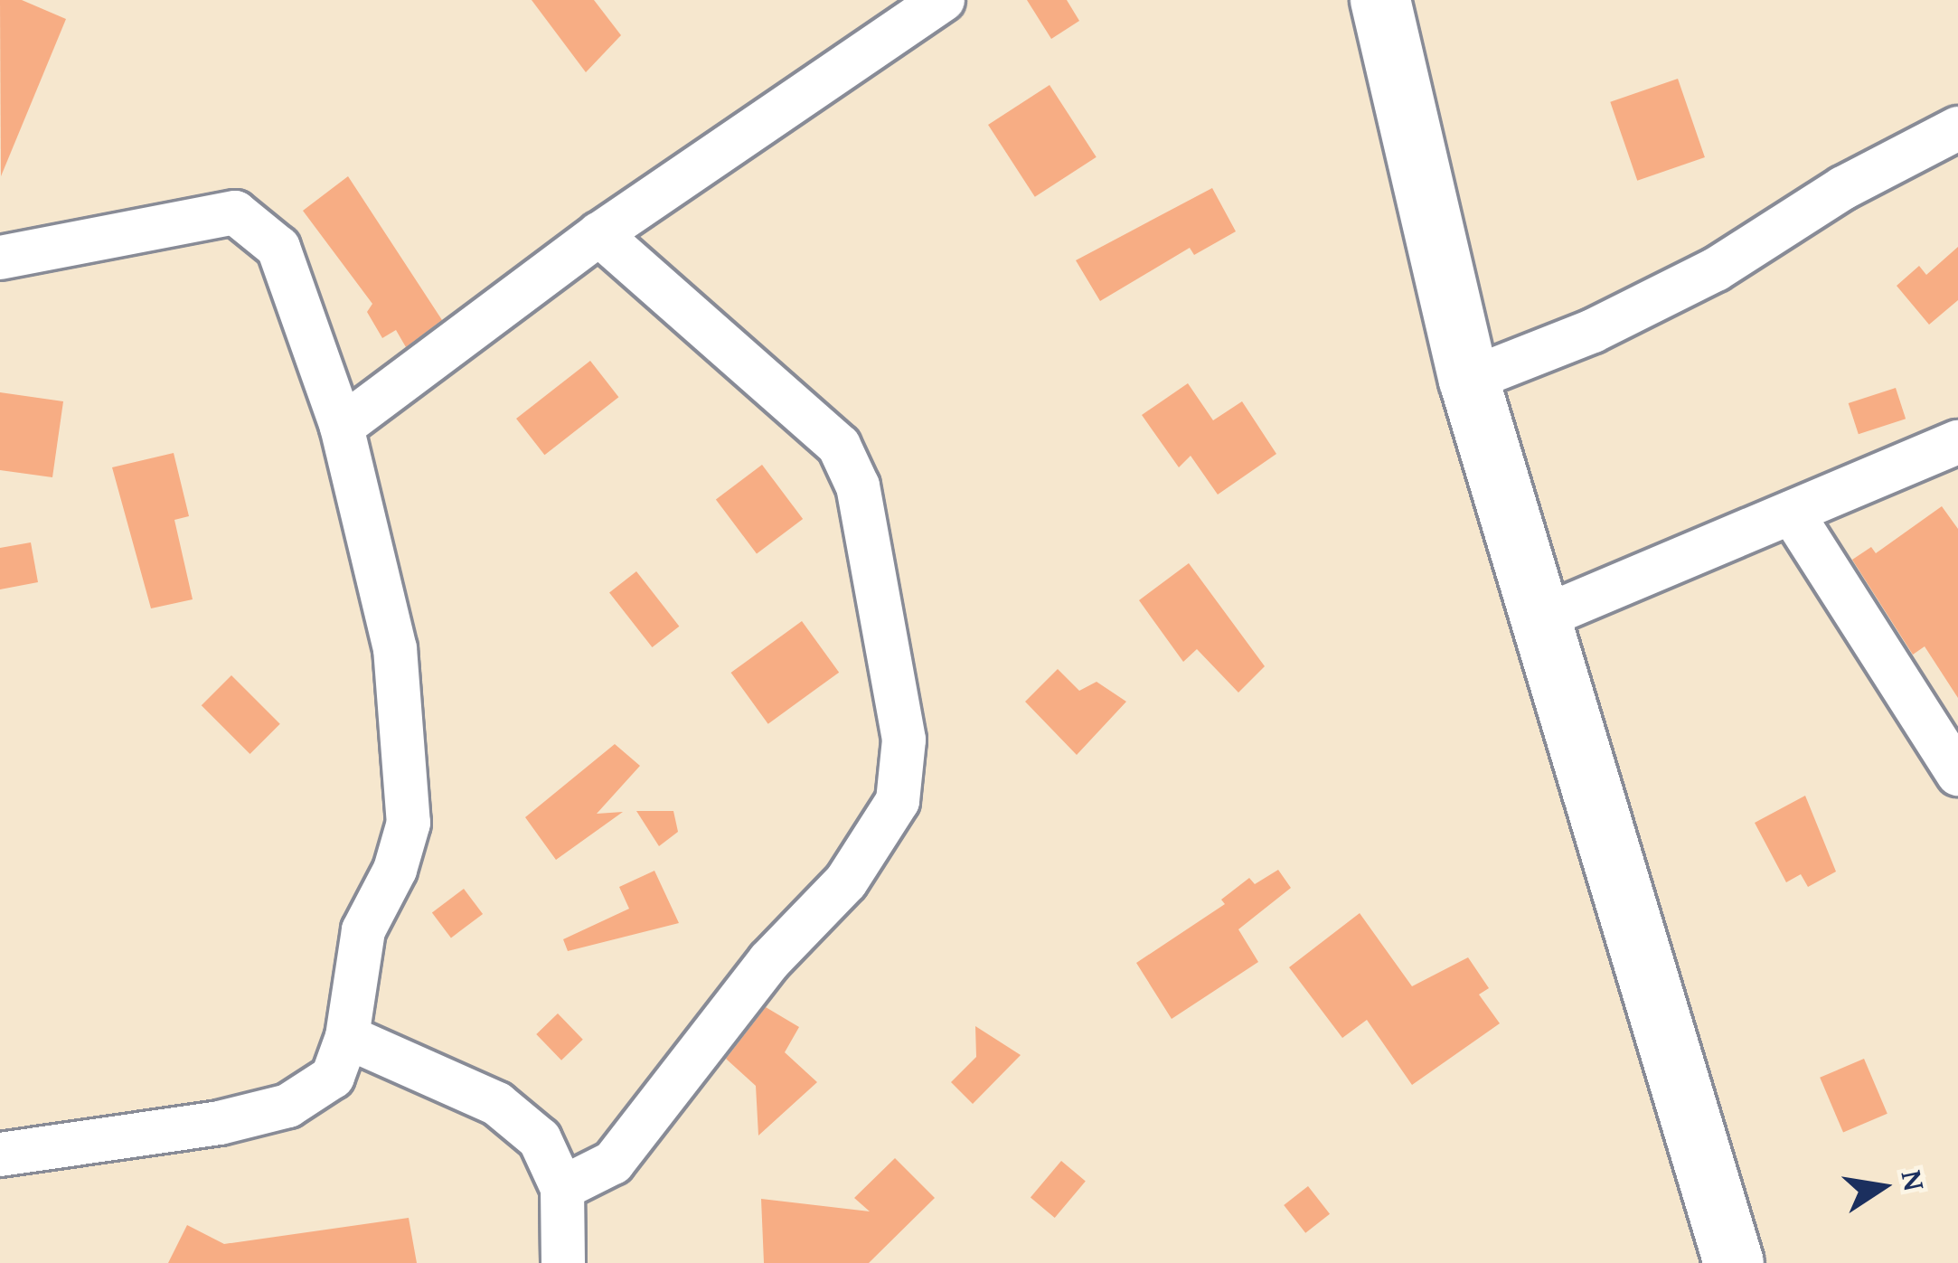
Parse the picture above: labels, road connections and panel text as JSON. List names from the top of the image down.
{
  "north": "right"
}
